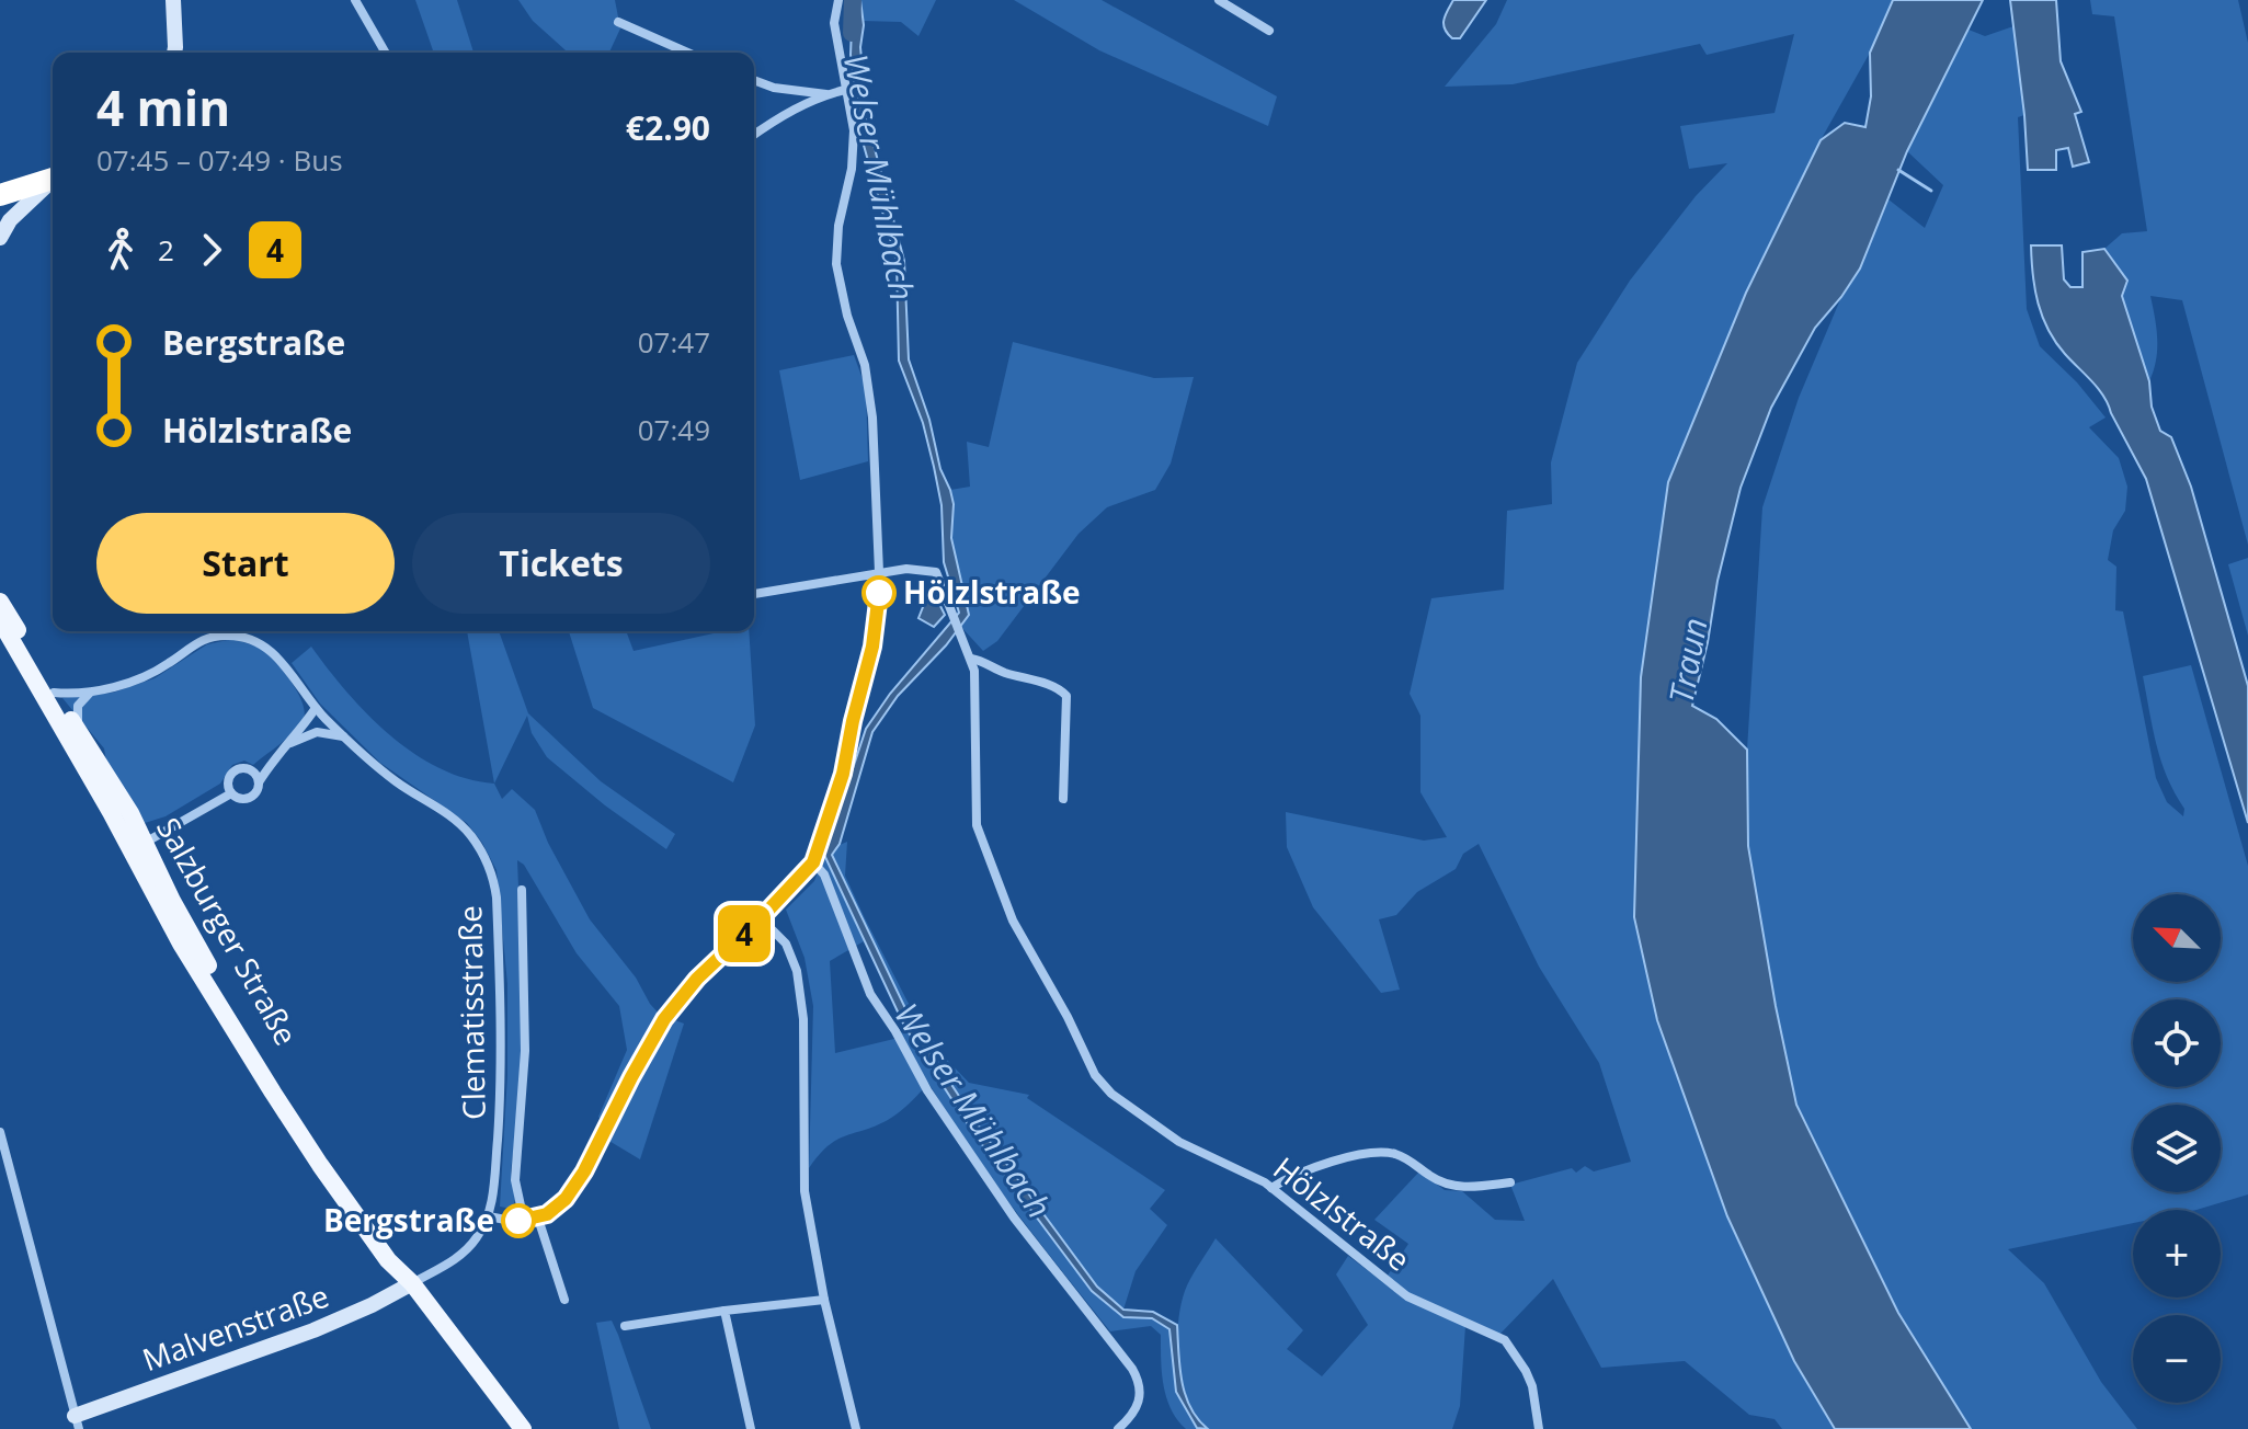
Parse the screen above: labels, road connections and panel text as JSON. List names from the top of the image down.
{
  "streets": {
    "main road": ["Salzburger Straße"],
    "street": ["Clematisstraße", "Hölzlstraße", "Malvenstraße"]
  },
  "crossings": [
    ["Salzburger Straße", "Malvenstraße"]
  ],
  "water": ["Welser Mühlbach", "Traun"],
  "places": ["Hölzlstraße", "Bergstraße"],
  "lines": ["bus line 4"],
  "north": "top left",
  "page": {
    "on_map": "4",
    "heading": ["4 min", "07:45 – 07:49 · Bus", "€2.90"],
    "legs": ["2", "4"],
    "list": [
      {
        "name": "Bergstraße",
        "value": "07:47"
      },
      {
        "name": "Hölzlstraße",
        "value": "07:49"
      }
    ],
    "buttons": ["Start", "Tickets"],
    "map_buttons": ["+", "−"]
  }
}
